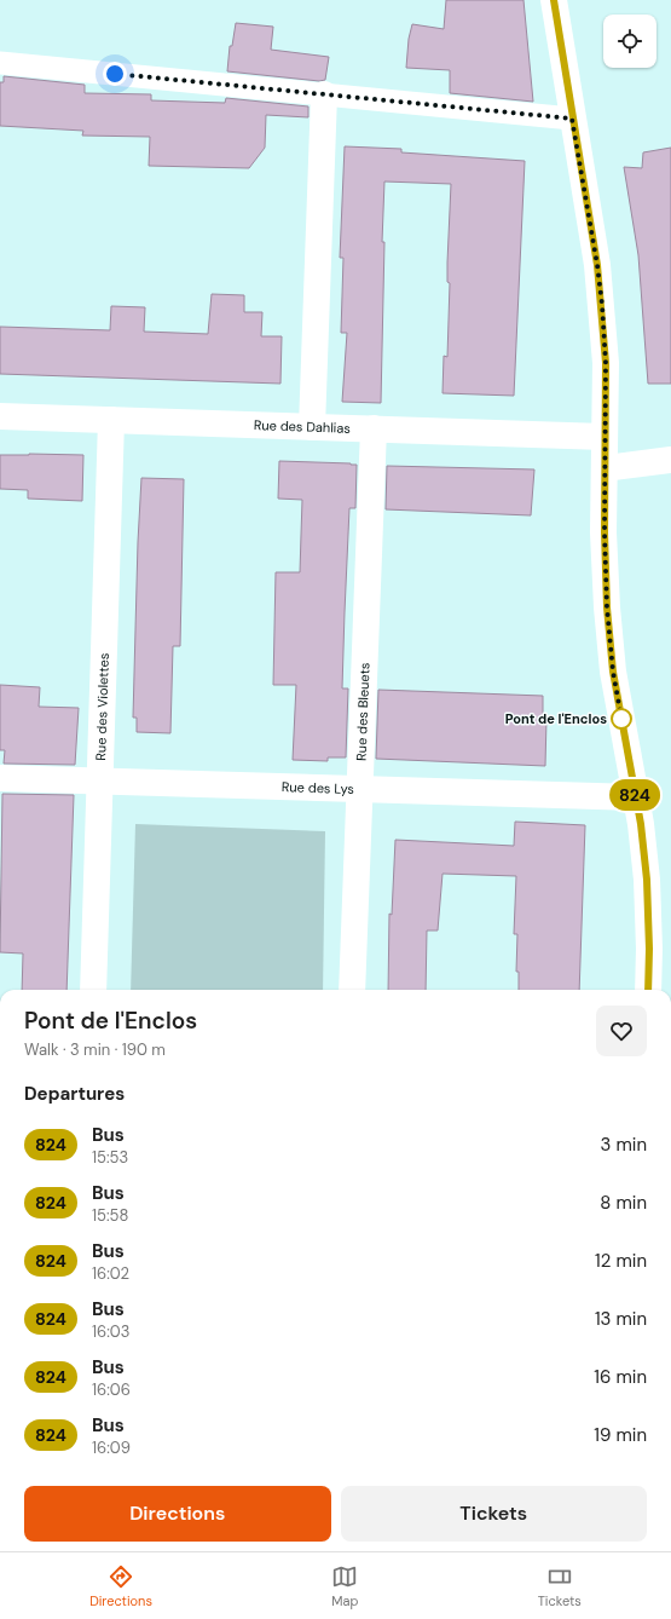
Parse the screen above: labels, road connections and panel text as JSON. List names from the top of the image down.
{
  "streets": {
    "street": [
      "Rue des Dahlias",
      "Rue des Violettes",
      "Rue des Bleuets",
      "Rue des Lys"
    ]
  },
  "crossings": [
    ["Rue des Dahlias", "Rue des Violettes"],
    ["Rue des Dahlias", "Rue des Bleuets"],
    ["Rue des Violettes", "Rue des Lys"],
    ["Rue des Bleuets", "Rue des Lys"]
  ],
  "places": ["Pont de l'Enclos"],
  "lines": ["bus line 824"],
  "page": {
    "on_map": "824",
    "heading": [
      ["Pont de l'Enclos", "Walk · 3 min · 190 m"],
      "Departures"
    ],
    "list": [
      {
        "mark": "824",
        "name": "Bus",
        "note": "15:53",
        "value": "3 min"
      },
      {
        "mark": "824",
        "name": "Bus",
        "note": "15:58",
        "value": "8 min"
      },
      {
        "mark": "824",
        "name": "Bus",
        "note": "16:02",
        "value": "12 min"
      },
      {
        "mark": "824",
        "name": "Bus",
        "note": "16:03",
        "value": "13 min"
      },
      {
        "mark": "824",
        "name": "Bus",
        "note": "16:06",
        "value": "16 min"
      },
      {
        "mark": "824",
        "name": "Bus",
        "note": "16:09",
        "value": "19 min"
      }
    ],
    "buttons": ["Directions", "Tickets"],
    "tabs": ["Directions", "Map", "Tickets"]
  }
}
